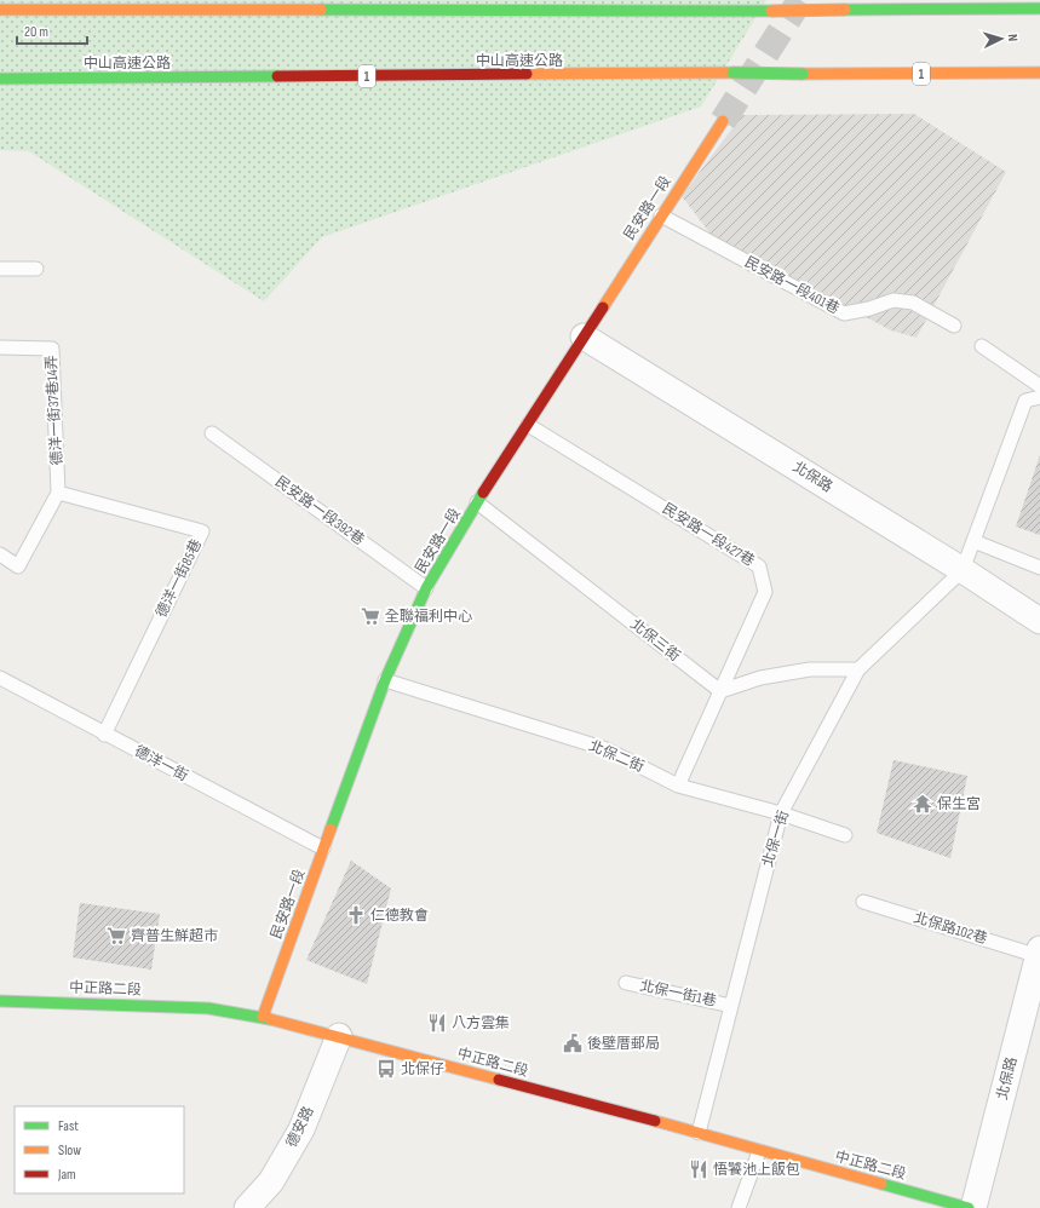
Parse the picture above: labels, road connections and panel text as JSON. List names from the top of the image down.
{
  "streets": {
    "main road": [
      "中山高速公路",
      "1",
      "民安路一段",
      "中正路二段"
    ],
    "street": ["北保路", "德安路"],
    "lane": [
      "民安路一段401巷",
      "德洋一街37巷14弄",
      "民安路一段392巷",
      "民安路一段427巷",
      "德洋一街85巷",
      "北保三街",
      "北保二街",
      "德洋一街",
      "北保一街",
      "北保路102巷",
      "北保一街1巷"
    ]
  },
  "crossings": [
    ["民安路一段", "民安路一段401巷"],
    ["民安路一段", "北保路"],
    ["民安路一段", "民安路一段392巷"],
    ["民安路一段", "民安路一段427巷"],
    ["民安路一段", "北保三街"],
    ["民安路一段", "北保二街"],
    ["民安路一段", "德洋一街"],
    ["民安路一段", "中正路二段"],
    ["德洋一街37巷14弄", "德洋一街85巷"],
    ["北保路", "北保一街"],
    ["北保路", "北保路102巷"],
    ["民安路一段427巷", "北保三街"],
    ["民安路一段427巷", "北保二街"],
    ["德洋一街85巷", "德洋一街"],
    ["北保二街", "北保一街"],
    ["北保一街", "中正路二段"],
    ["北保一街", "北保一街1巷"],
    ["中正路二段", "德安路"]
  ],
  "places": {
    "supermarket": ["全聯福利中心", "齊普生鮮超市"],
    "temple": ["保生宮"],
    "church": ["仁德教會"],
    "restaurant": ["八方雲集", "悟饕池上飯包"],
    "public building": ["後壁厝郵局"],
    "bus stop": ["北保仔"]
  },
  "legend": ["Fast", "Slow", "Jam"],
  "scale_bar": "20 m",
  "north": "right"
}
